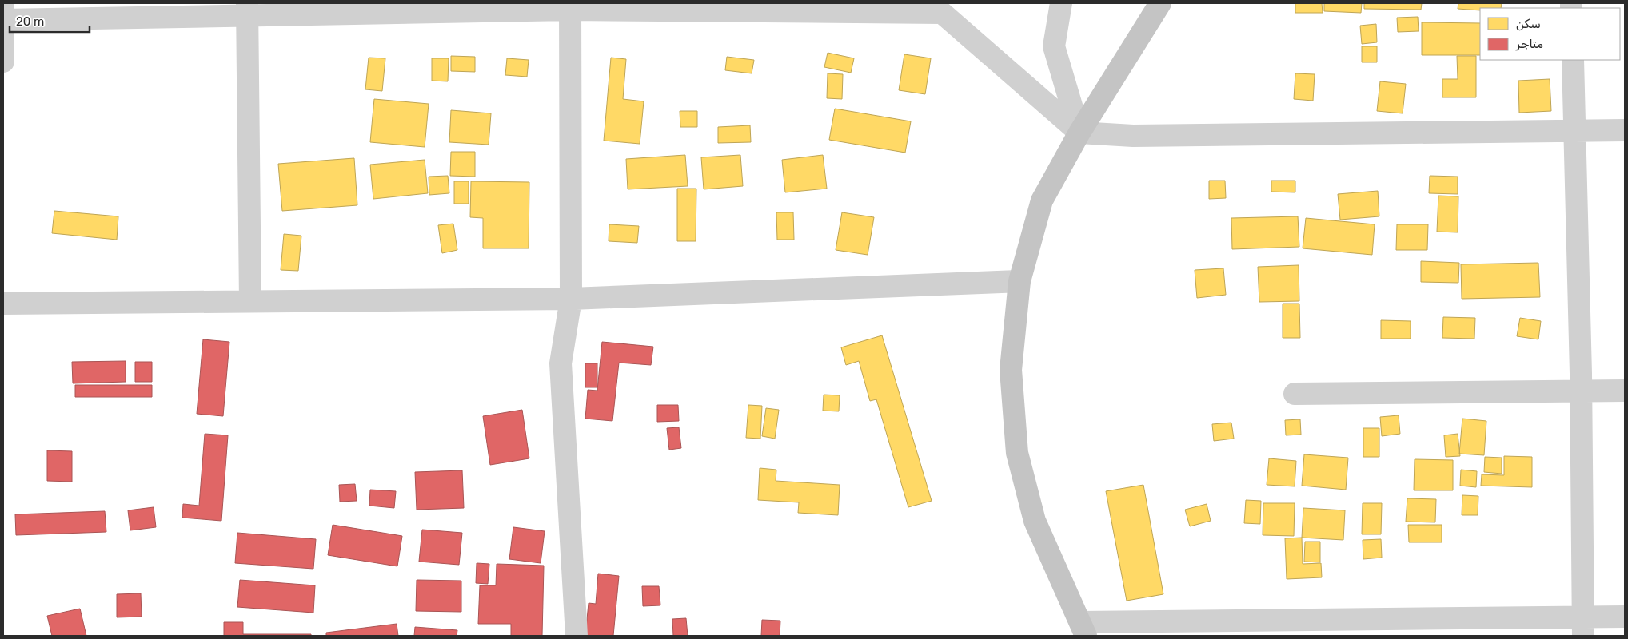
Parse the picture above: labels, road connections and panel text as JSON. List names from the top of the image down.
{
  "legend": ["سكن", "متاجر"],
  "scale_bar": "20 m"
}
